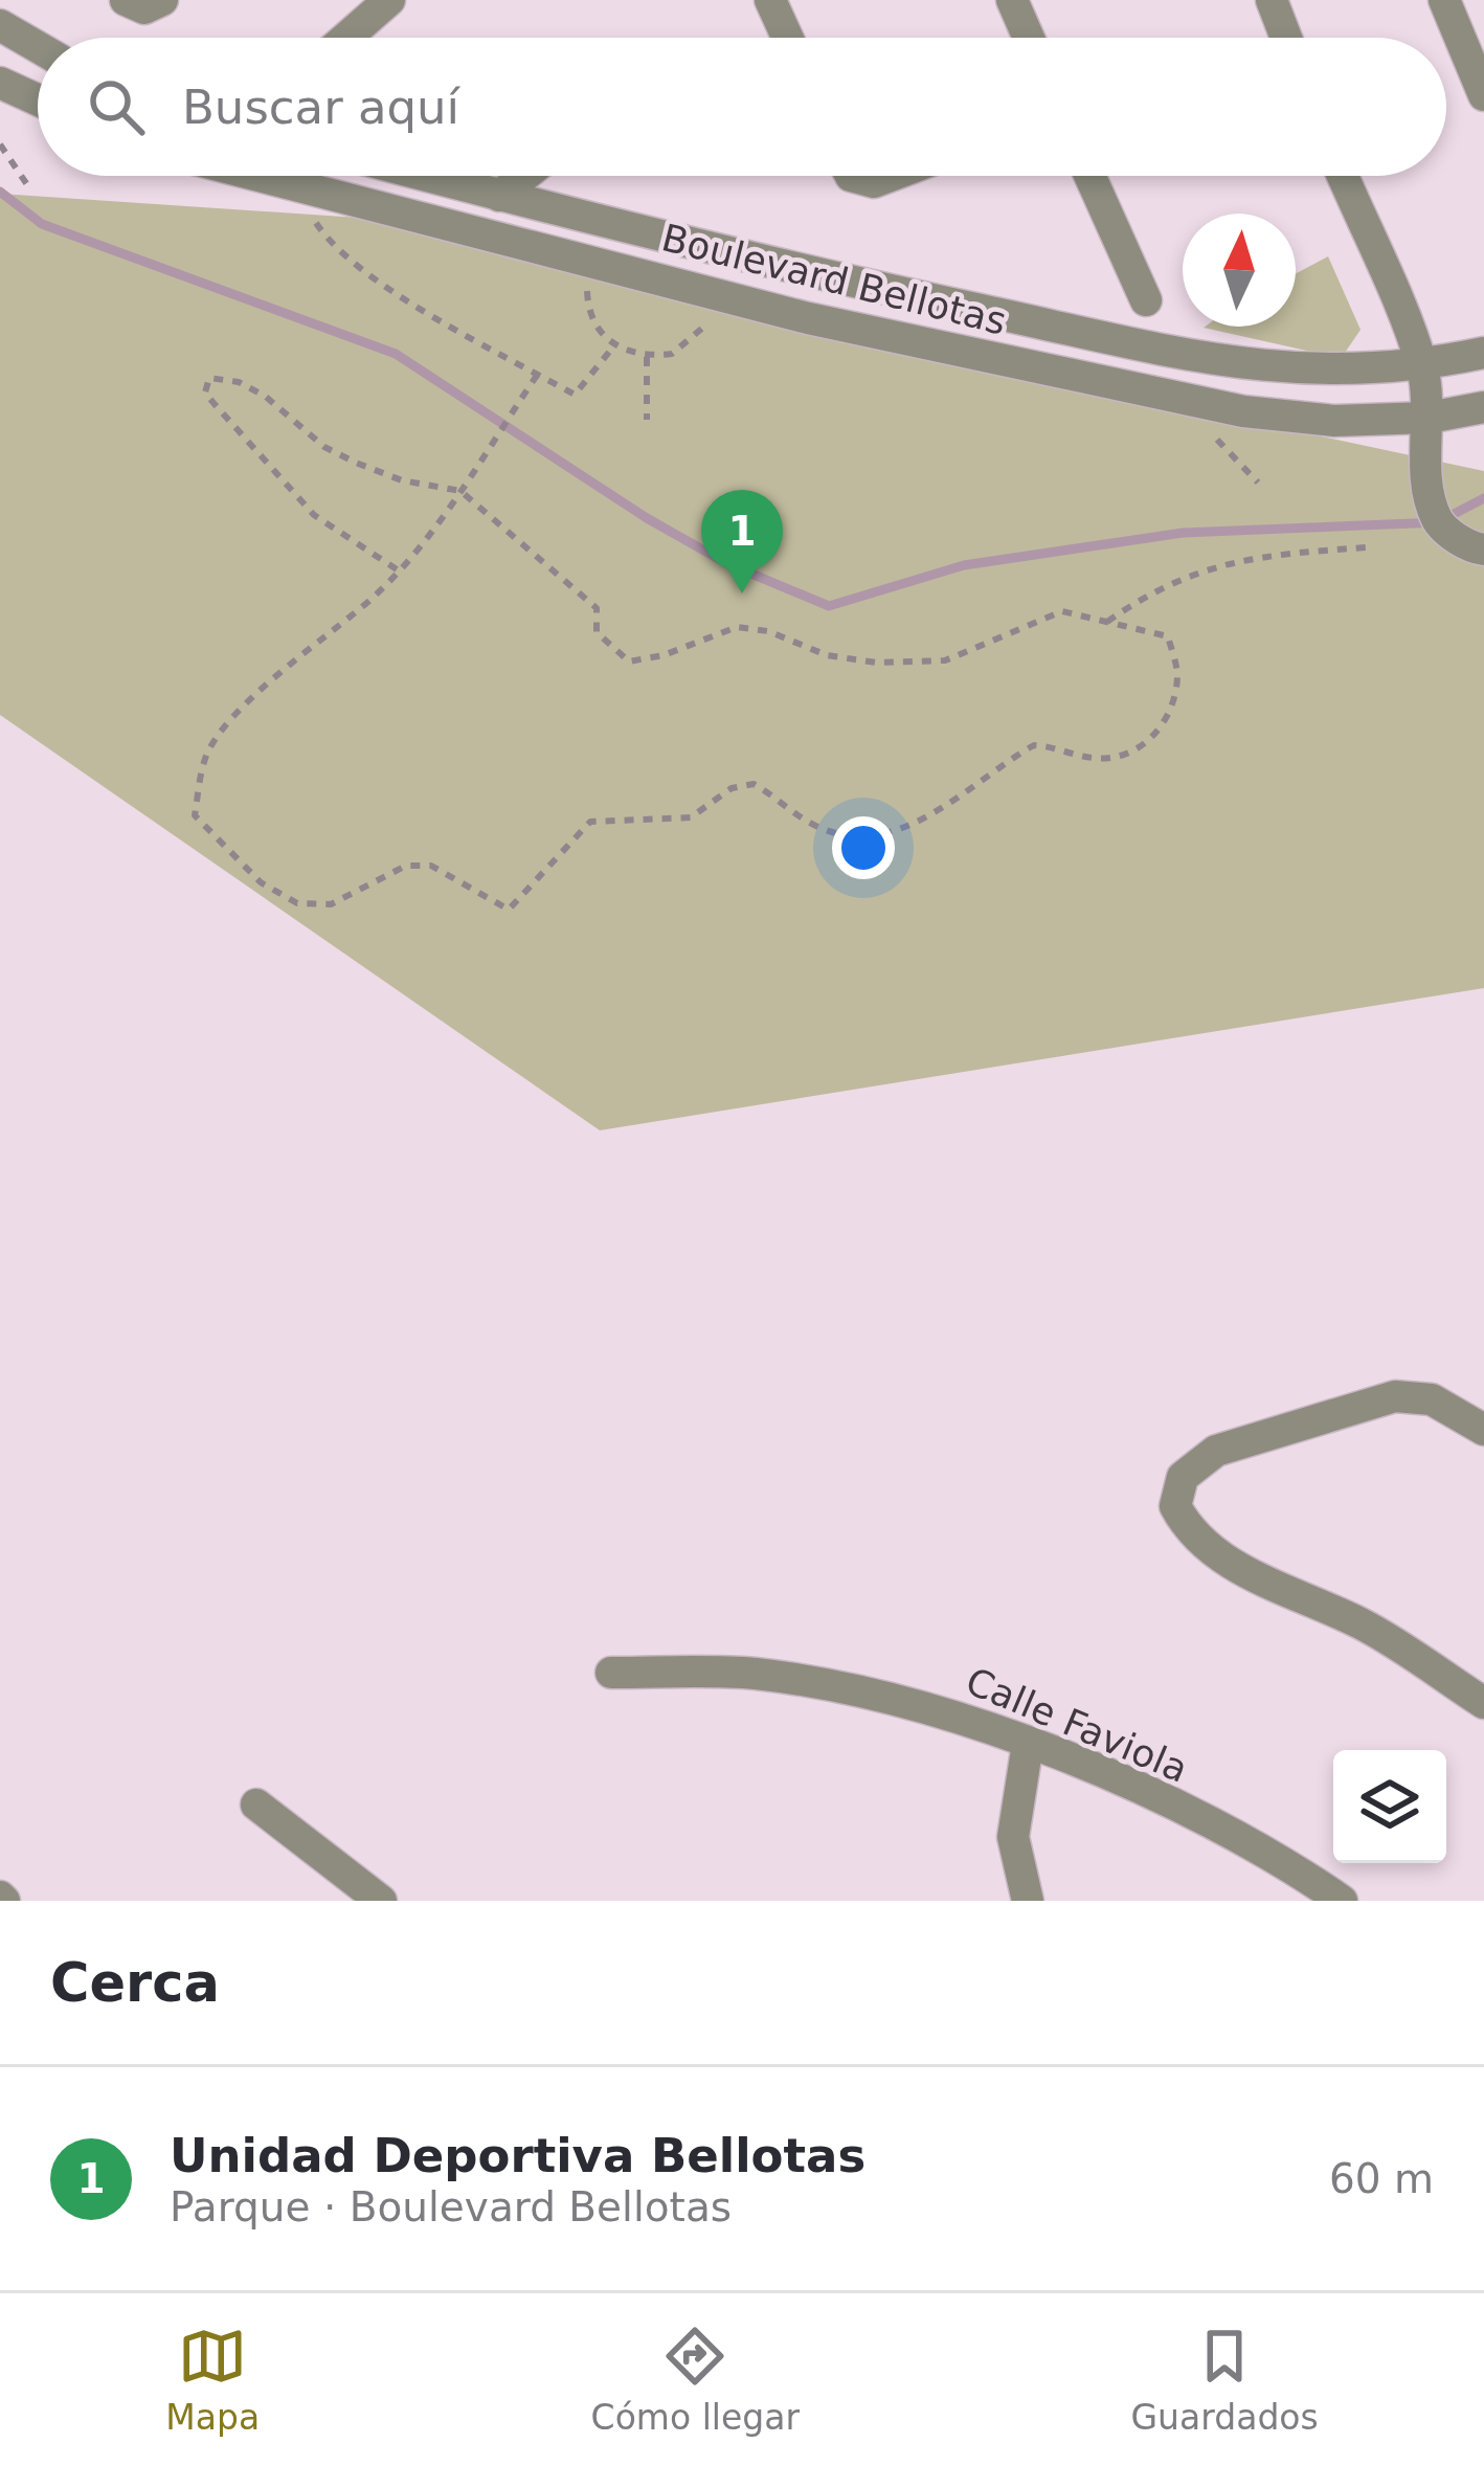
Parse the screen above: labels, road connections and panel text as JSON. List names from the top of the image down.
{
  "streets": {
    "street": ["Boulevard Bellotas", "Calle Faviola"]
  },
  "north": "top",
  "page": {
    "search": "Buscar aquí",
    "pins": "1",
    "heading": "Cerca",
    "list": [
      {
        "mark": "1",
        "name": "Unidad Deportiva Bellotas",
        "note": "Parque · Boulevard Bellotas",
        "value": "60 m"
      }
    ],
    "nav": ["Mapa", "Cómo llegar", "Guardados"]
  }
}
